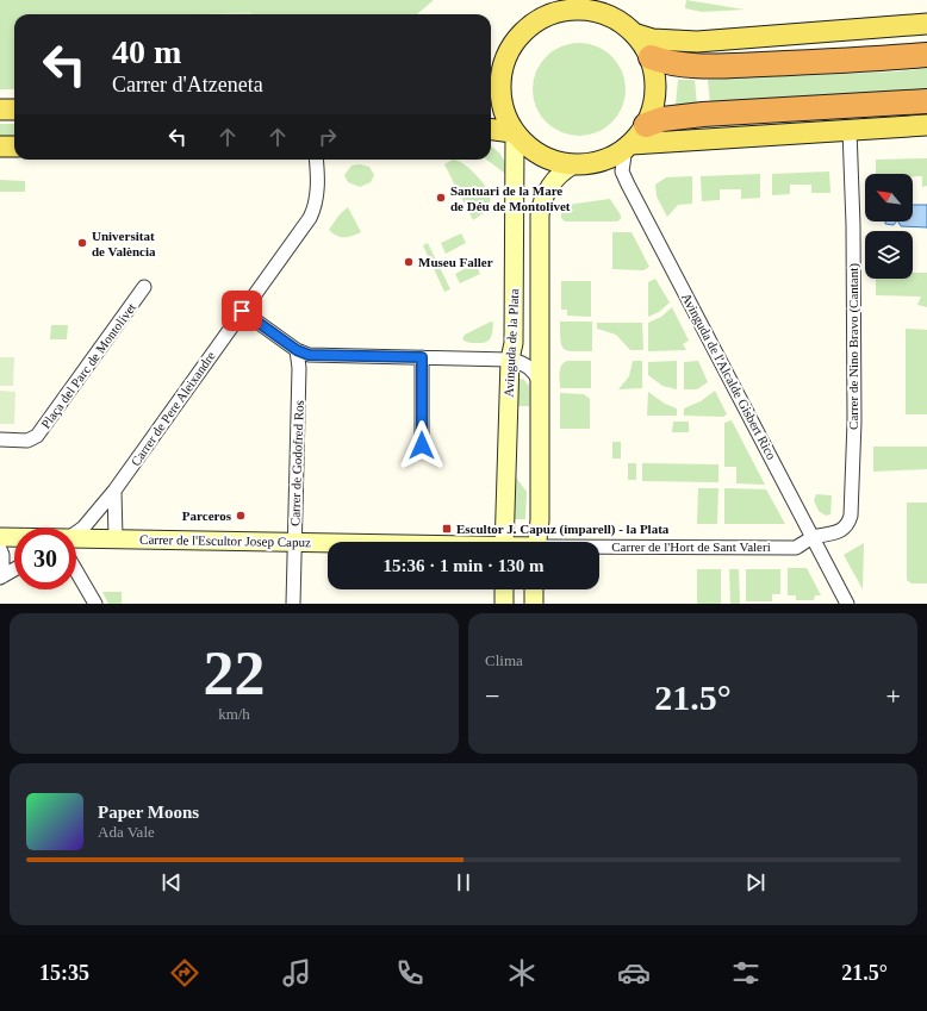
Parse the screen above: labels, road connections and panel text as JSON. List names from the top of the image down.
{
  "streets": {
    "main road": ["Avinguda de la Plata", "Carrer de l'Escultor Josep Capuz"],
    "street": [
      "Carrer de Nino Bravo (Cantant)",
      "Plaça del Parc de Montolivet",
      "Avinguda de l'Alcalde Gisbert Rico",
      "Carrer de Pere Aleixandre",
      "Carrer de Godofred Ros",
      "Carrer de l'Hort de Sant Valeri"
    ]
  },
  "crossings": [
    ["Avinguda de la Plata", "Avinguda de l'Alcalde Gisbert Rico"],
    ["Carrer de Nino Bravo (Cantant)", "Avinguda de l'Alcalde Gisbert Rico"],
    ["Carrer de Nino Bravo (Cantant)", "Carrer de l'Hort de Sant Valeri"],
    ["Avinguda de l'Alcalde Gisbert Rico", "Carrer de l'Hort de Sant Valeri"],
    ["Carrer de Godofred Ros", "Carrer de l'Escultor Josep Capuz"]
  ],
  "places": {
    "other": [
      "Santuari de la Mare de Déu de Montolivet",
      "Universitat de València",
      "Museu Faller",
      "Parceros"
    ],
    "transit": ["Escultor J. Capuz (imparell) - la Plata"]
  },
  "north": "top left",
  "page": {
    "turn": ["40 m", "Carrer d'Atzeneta"],
    "limit": "30",
    "trip": "15:36 · 1 min · 130 m",
    "tile": [
      ["22", "km/h"],
      "Clima"
    ],
    "heat": ["−", "21.5°", "+"],
    "song": ["Paper Moons", "Ada Vale"],
    "tabs": ["15:35", "21.5°"]
  }
}
